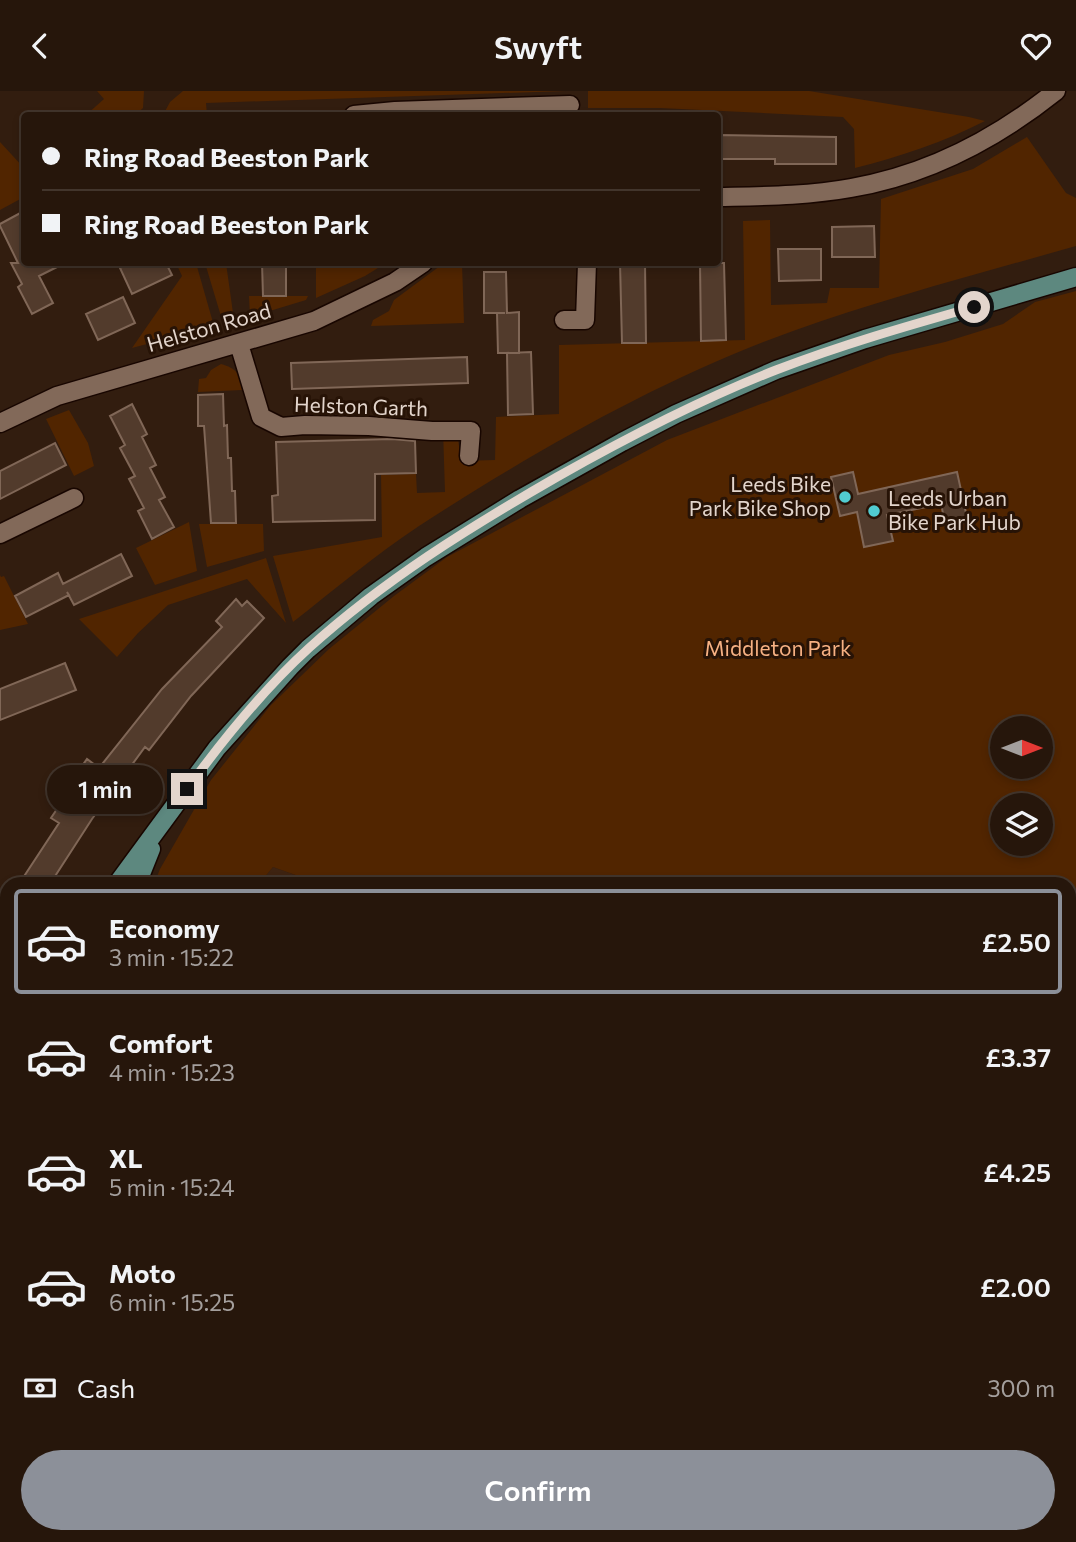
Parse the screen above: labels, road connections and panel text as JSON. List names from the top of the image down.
{
  "streets": {
    "street": ["Helston Road", "Helston Garth"]
  },
  "crossings": [
    ["Helston Road", "Helston Garth"]
  ],
  "parks": ["Middleton Park"],
  "places": ["Leeds Bike Park Bike Shop", "Leeds Urban Bike Park Hub"],
  "north": "right",
  "page": {
    "header": "Swyft",
    "banner": ["Ring Road Beeston Park", "Ring Road Beeston Park"],
    "bubble": "1 min",
    "list": [
      {
        "name": "Economy",
        "note": "3 min · 15:22",
        "value": "£2.50"
      },
      {
        "name": "Comfort",
        "note": "4 min · 15:23",
        "value": "£3.37"
      },
      {
        "name": "XL",
        "note": "5 min · 15:24",
        "value": "£4.25"
      },
      {
        "name": "Moto",
        "note": "6 min · 15:25",
        "value": "£2.00"
      }
    ],
    "pay": ["Cash", "300 m"],
    "buttons": "Confirm"
  }
}
